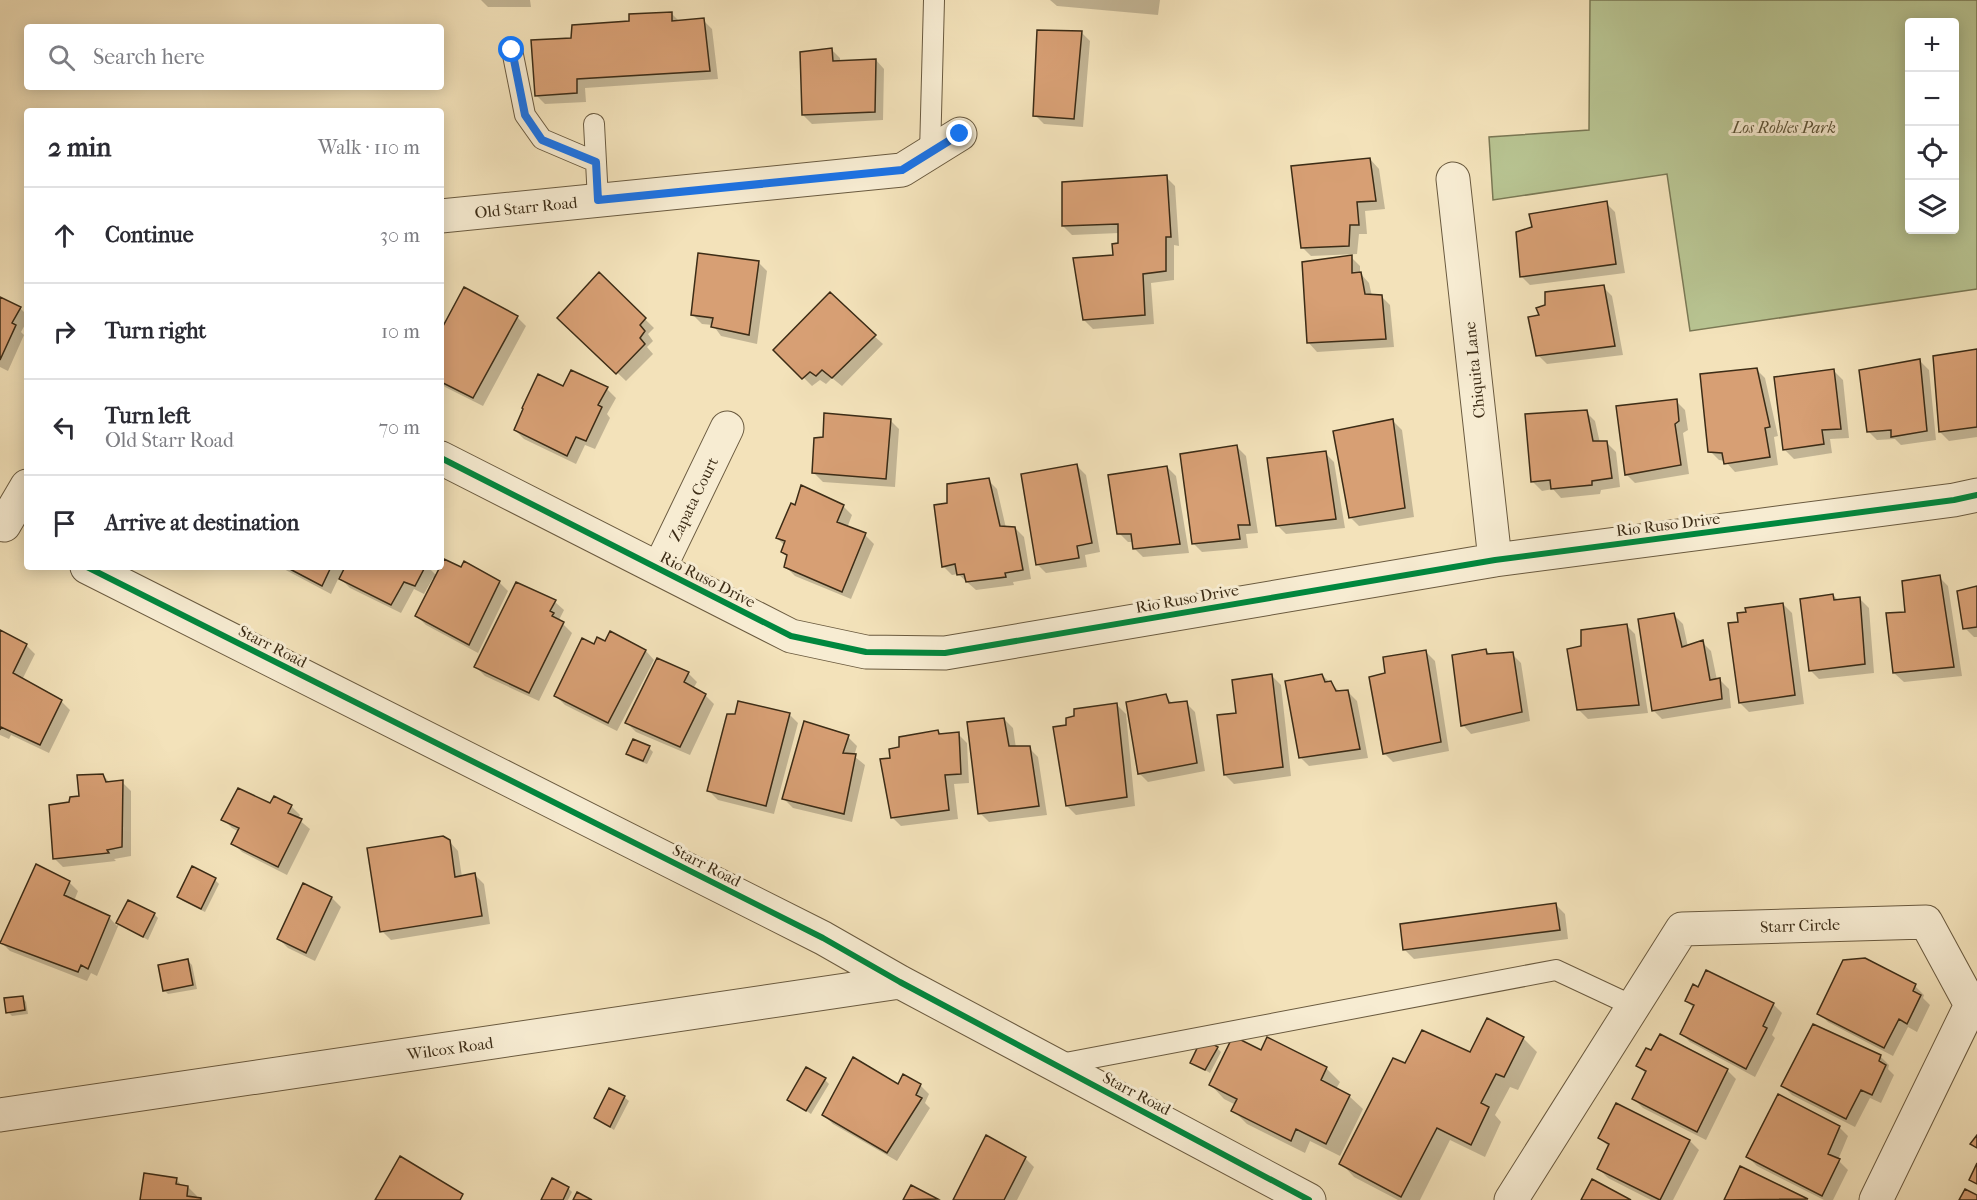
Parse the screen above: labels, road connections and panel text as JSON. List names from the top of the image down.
{
  "streets": {
    "street": [
      "Old Starr Road",
      "Chiquita Lane",
      "Zapata Court",
      "Rio Ruso Drive",
      "Starr Road",
      "Starr Circle",
      "Wilcox Road"
    ]
  },
  "crossings": [
    ["Chiquita Lane", "Rio Ruso Drive"],
    ["Zapata Court", "Rio Ruso Drive"],
    ["Starr Road", "Wilcox Road"]
  ],
  "parks": ["Los Robles Park"],
  "page": {
    "map_buttons": ["+", "−"],
    "search": "Search here",
    "heading": ["2 min", "Walk · 110 m"],
    "list": [
      ["Continue", "30 m"],
      ["Turn right", "10 m"],
      ["Turn left", "Old Starr Road", "70 m"],
      "Arrive at destination"
    ]
  }
}
